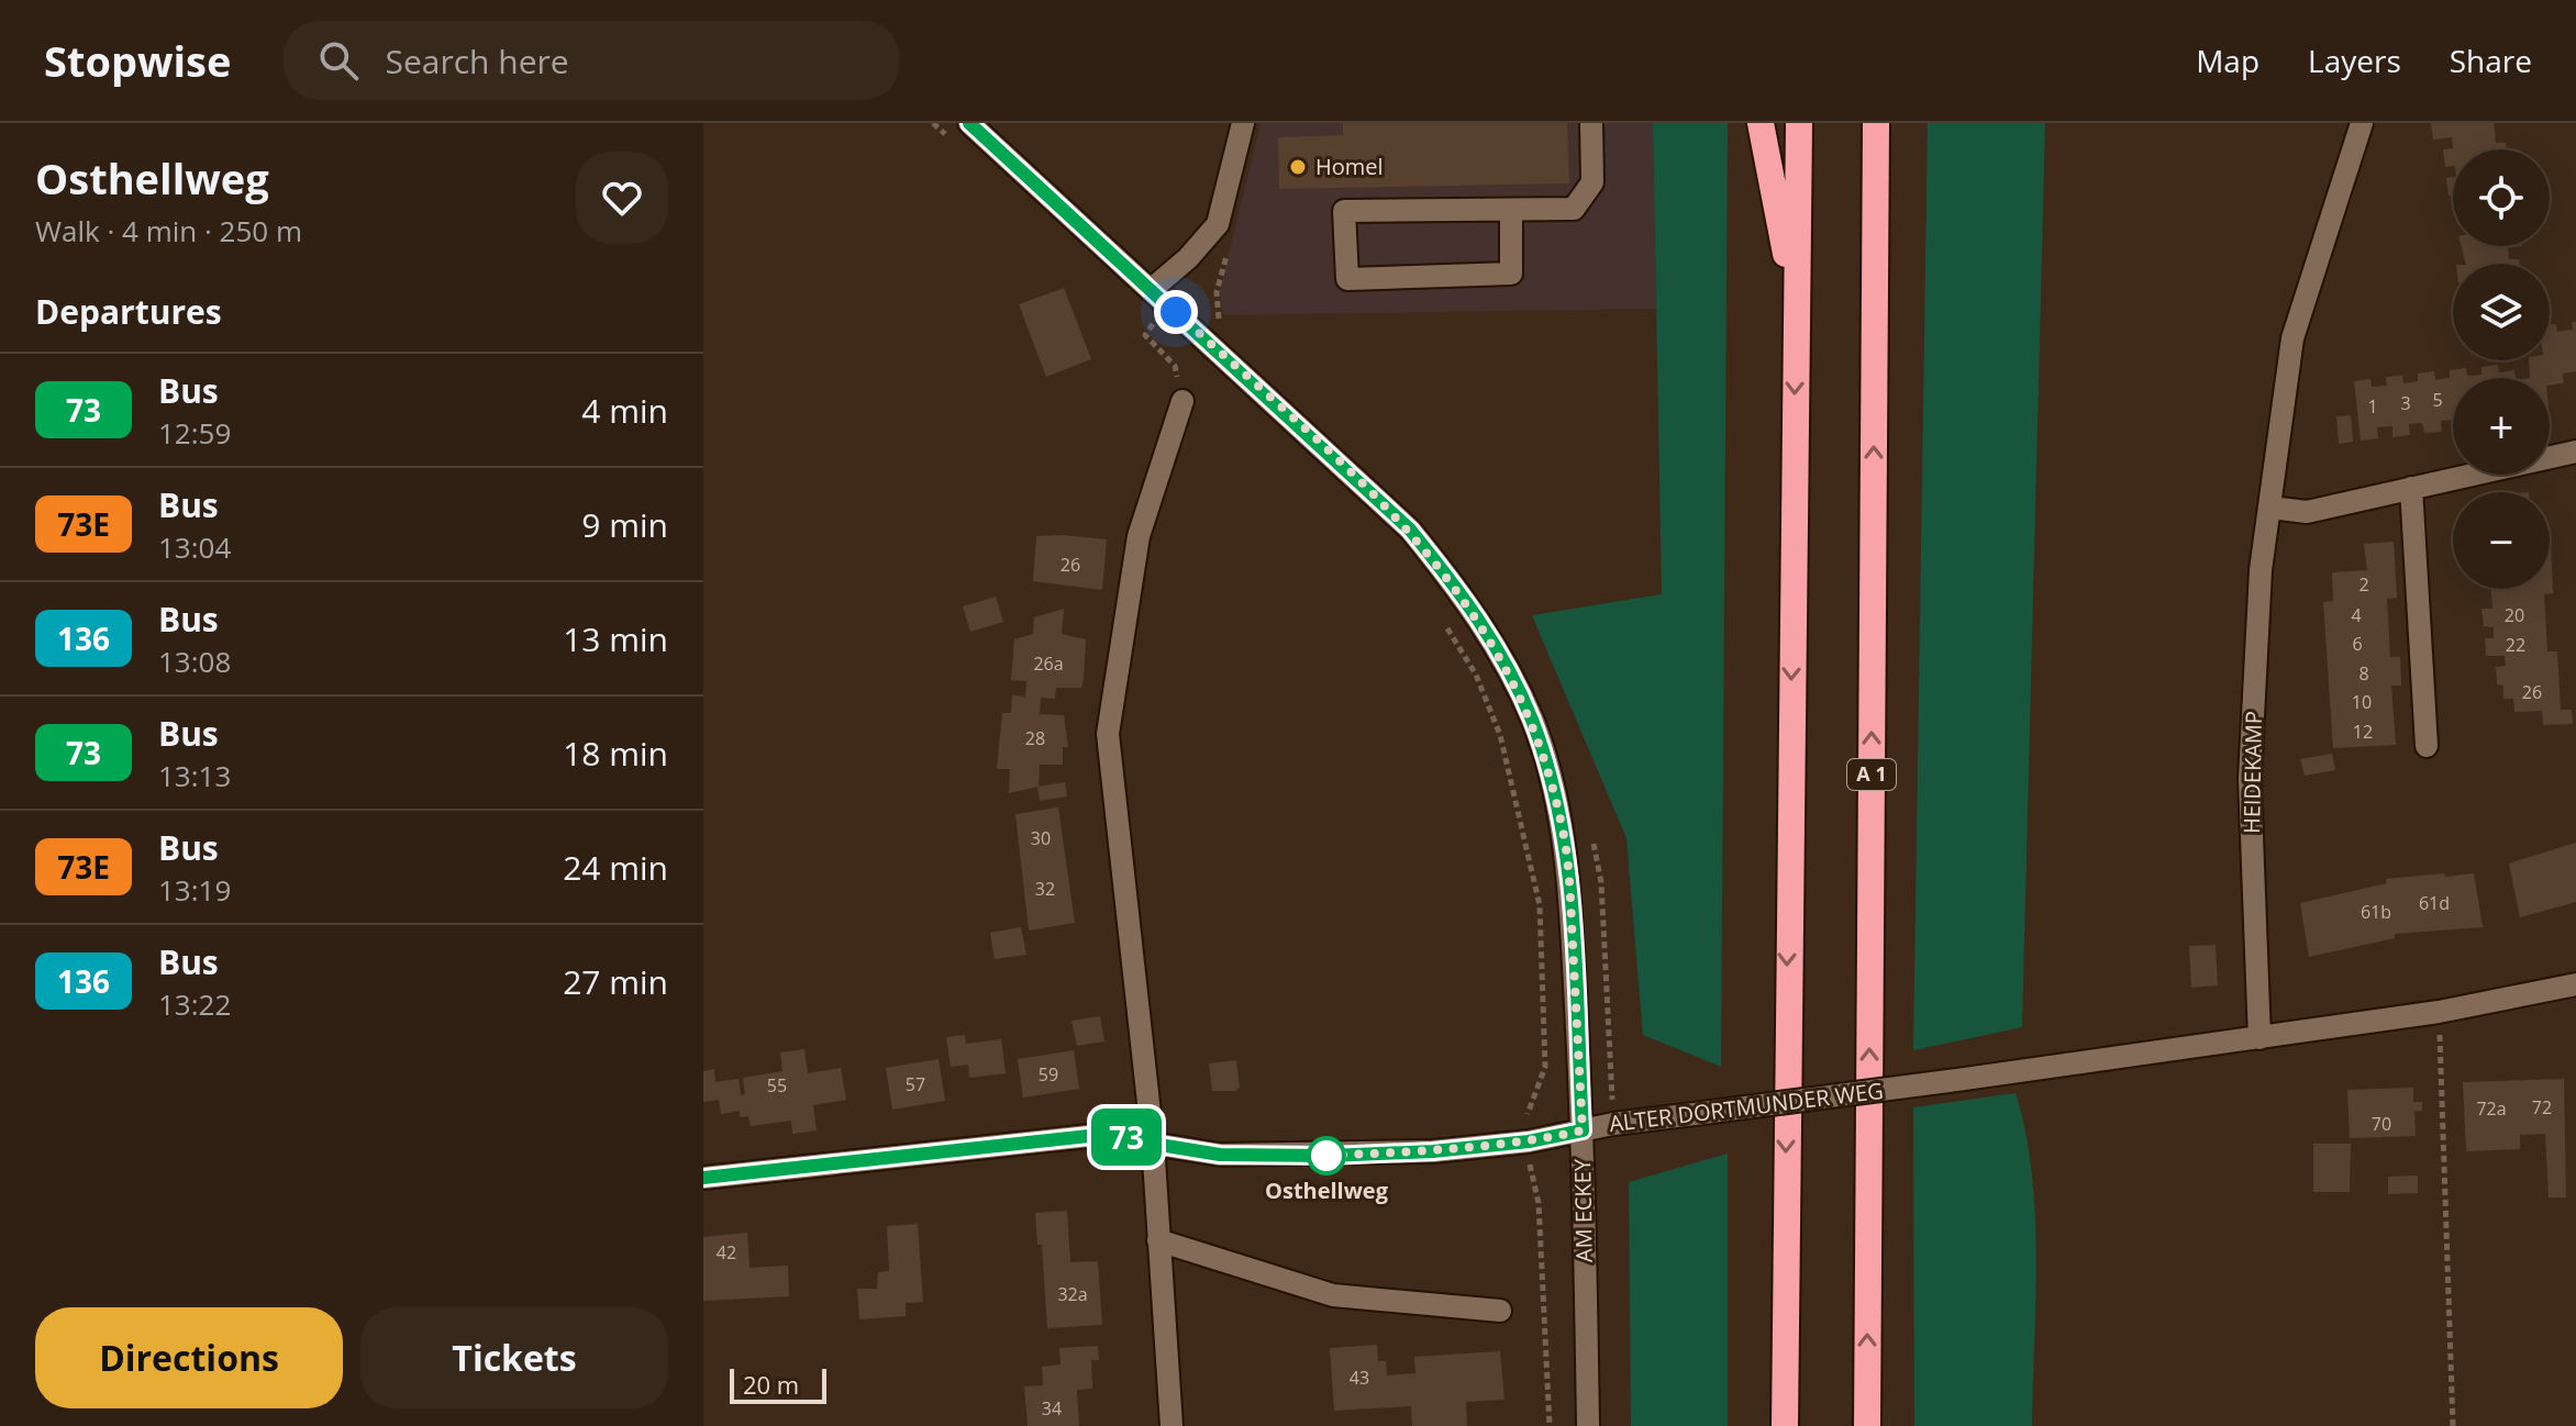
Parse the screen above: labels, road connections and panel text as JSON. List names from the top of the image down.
{
  "streets": {
    "highway": ["A 1"],
    "street": ["HEIDEKAMP", "ALTER DORTMUNDER WEG", "AM ECKEY"]
  },
  "crossings": [
    ["HEIDEKAMP", "ALTER DORTMUNDER WEG"],
    ["ALTER DORTMUNDER WEG", "AM ECKEY"]
  ],
  "places": ["Homel", "Osthellweg"],
  "lines": ["bus line 73"],
  "house_numbers": [
    "5",
    "3",
    "1",
    "26",
    "2",
    "4",
    "20",
    "6",
    "22",
    "26a",
    "8",
    "26",
    "10",
    "12",
    "28",
    "30",
    "32",
    "61d",
    "61b",
    "59",
    "57",
    "55",
    "72",
    "72a",
    "70",
    "42",
    "32a",
    "43",
    "34"
  ],
  "scale_bar": "20 m",
  "page": {
    "header": "Stopwise",
    "search": "Search here",
    "nav": ["Map", "Layers", "Share"],
    "heading": [
      ["Osthellweg", "Walk · 4 min · 250 m"],
      "Departures"
    ],
    "on_map": "73",
    "map_buttons": ["+", "−"],
    "list": [
      {
        "mark": "73",
        "name": "Bus",
        "note": "12:59",
        "value": "4 min"
      },
      {
        "mark": "73E",
        "name": "Bus",
        "note": "13:04",
        "value": "9 min"
      },
      {
        "mark": "136",
        "name": "Bus",
        "note": "13:08",
        "value": "13 min"
      },
      {
        "mark": "73",
        "name": "Bus",
        "note": "13:13",
        "value": "18 min"
      },
      {
        "mark": "73E",
        "name": "Bus",
        "note": "13:19",
        "value": "24 min"
      },
      {
        "mark": "136",
        "name": "Bus",
        "note": "13:22",
        "value": "27 min"
      }
    ],
    "buttons": ["Directions", "Tickets"],
    "scale": "20 m"
  }
}
